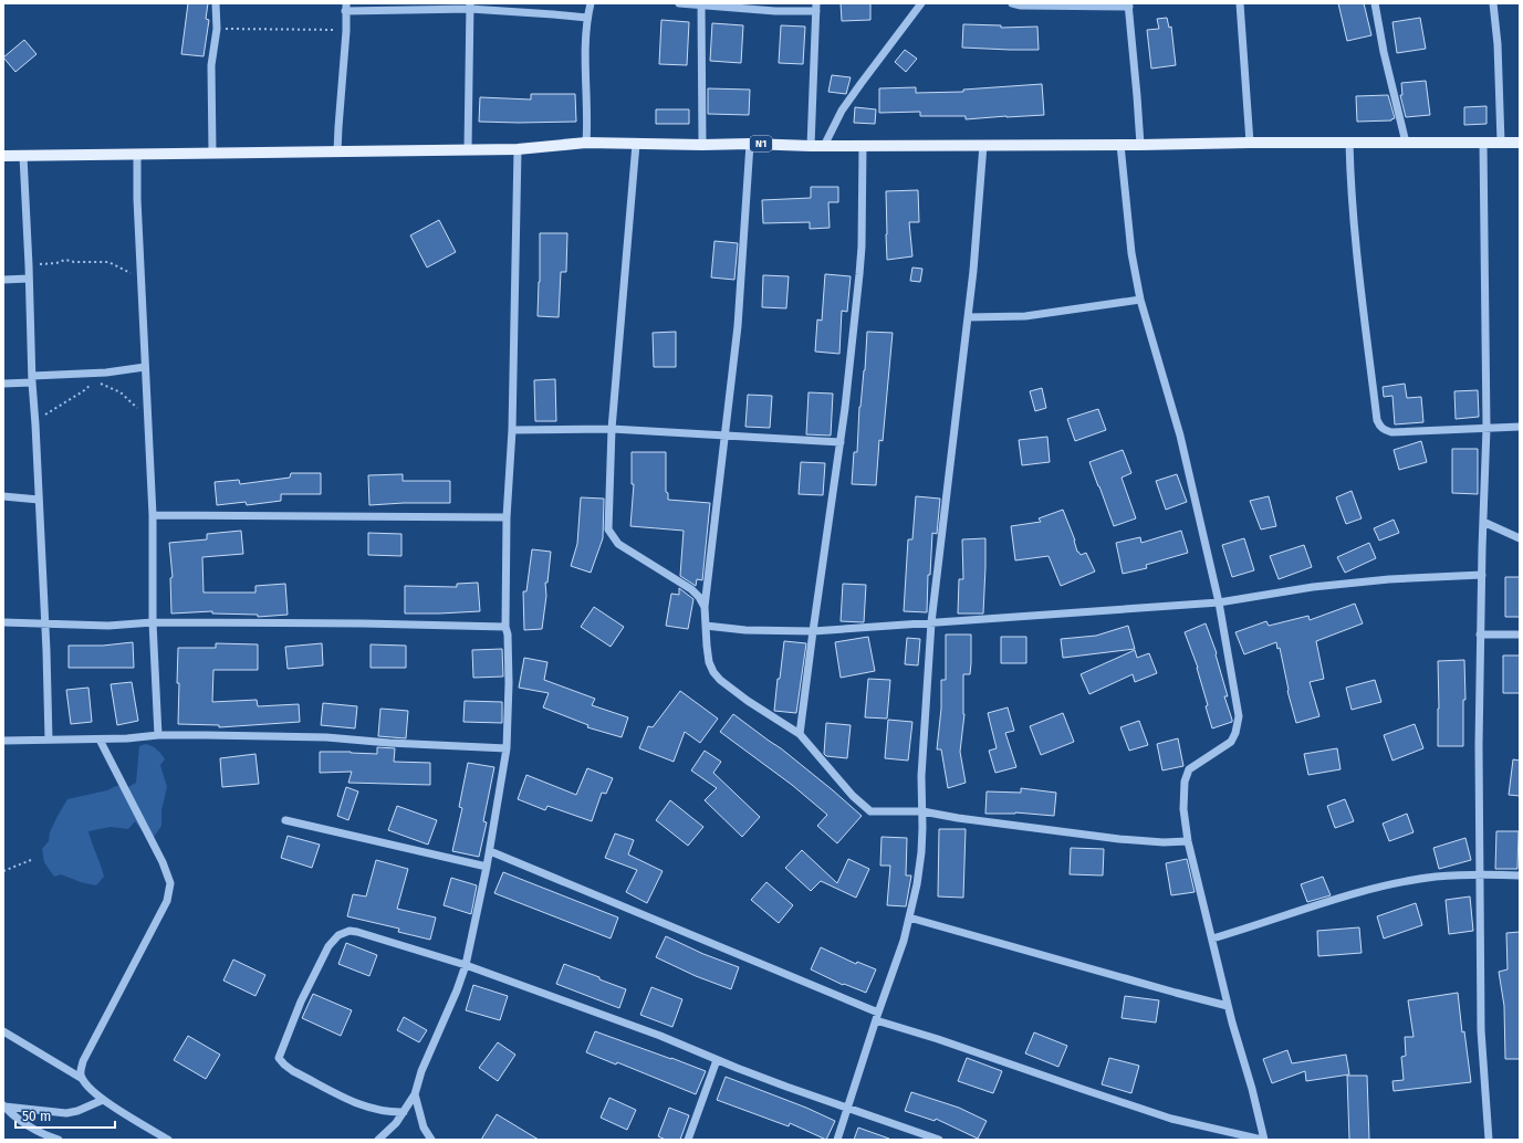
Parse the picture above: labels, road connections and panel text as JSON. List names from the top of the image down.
{
  "streets": {
    "main road": ["N1"]
  },
  "scale_bar": "50 m"
}
